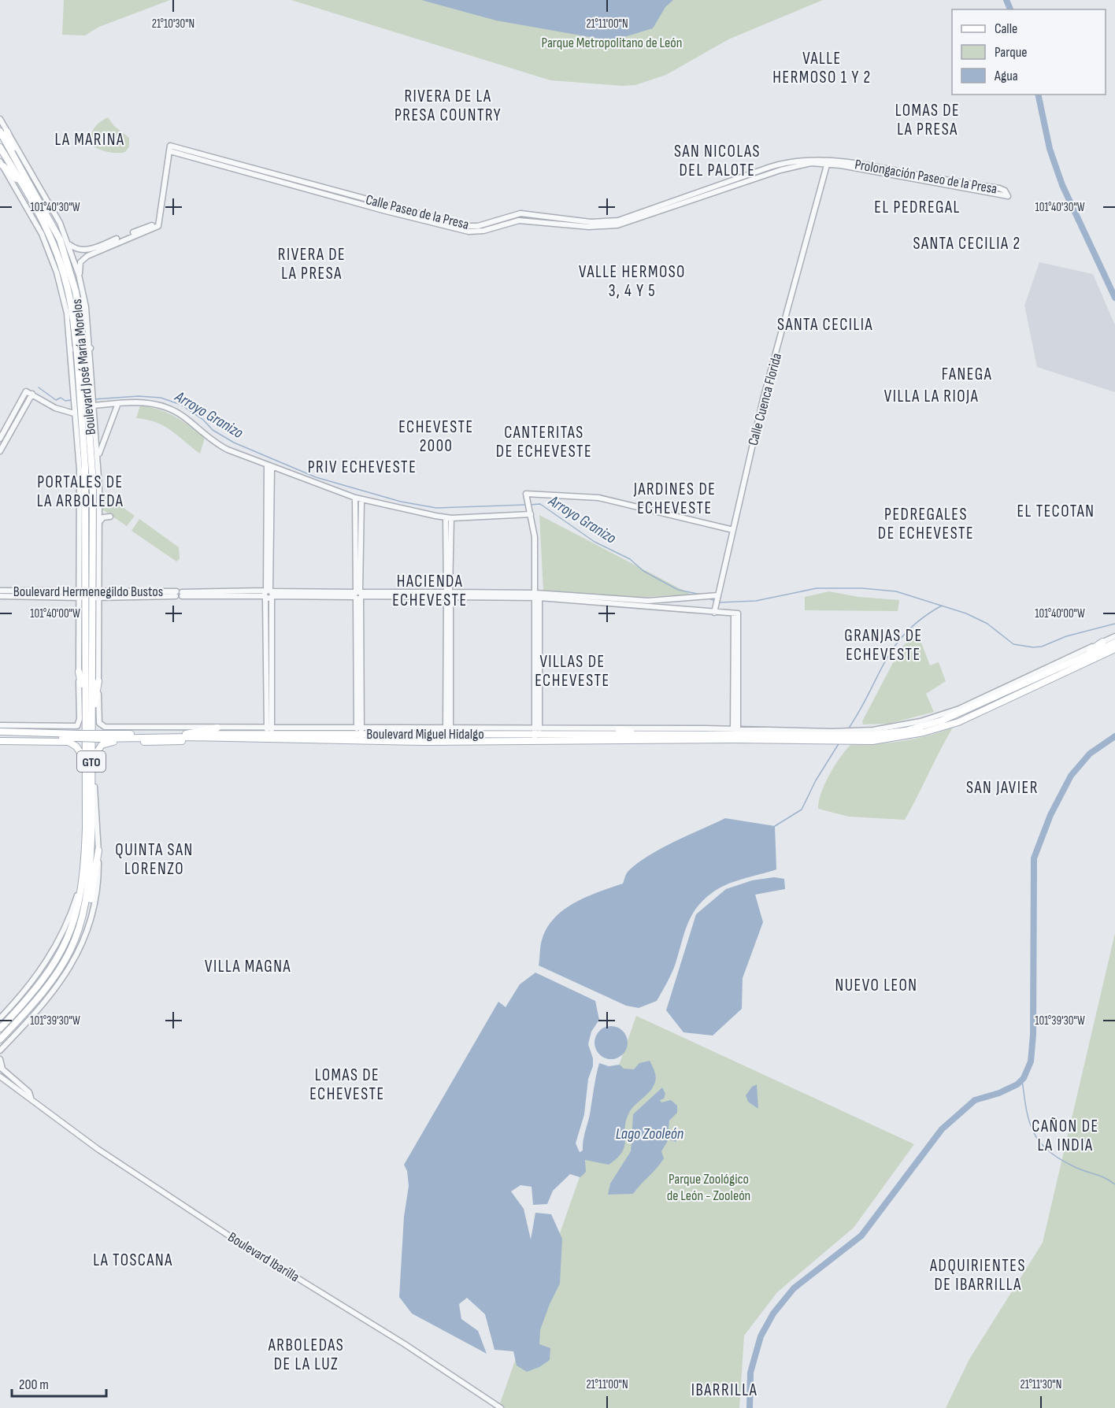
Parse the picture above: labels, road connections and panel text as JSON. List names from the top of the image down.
{
  "streets": {
    "main road": ["Boulevard José María Morelos", "Boulevard Miguel Hidalgo", "GTO"],
    "street": [
      "Prolongación Paseo de la Presa",
      "Calle Paseo de la Presa",
      "Calle Cuenca Florida",
      "Boulevard Hermenegildo Bustos",
      "Boulevard Ibarilla"
    ]
  },
  "crossings": [
    ["Prolongación Paseo de la Presa", "Calle Paseo de la Presa"],
    ["Prolongación Paseo de la Presa", "Calle Cuenca Florida"],
    ["Calle Paseo de la Presa", "Calle Cuenca Florida"],
    ["Boulevard José María Morelos", "Boulevard Hermenegildo Bustos"],
    ["Boulevard José María Morelos", "Boulevard Miguel Hidalgo"],
    ["Calle Cuenca Florida", "Boulevard Hermenegildo Bustos"],
    ["Boulevard Hermenegildo Bustos", "Boulevard Miguel Hidalgo"]
  ],
  "districts": [
    "VALLE HERMOSO 1 Y 2",
    "RIVERA DE LA PRESA COUNTRY",
    "LOMAS DE LA PRESA",
    "LA MARINA",
    "SAN NICOLAS DEL PALOTE",
    "EL PEDREGAL",
    "SANTA CECILIA 2",
    "RIVERA DE LA PRESA",
    "VALLE HERMOSO 3, 4 Y 5",
    "SANTA CECILIA",
    "FANEGA",
    "VILLA LA RIOJA",
    "ECHEVESTE 2000",
    "CANTERITAS DE ECHEVESTE",
    "PRIV ECHEVESTE",
    "PORTALES DE LA ARBOLEDA",
    "JARDINES DE ECHEVESTE",
    "EL TECOTAN",
    "PEDREGALES DE ECHEVESTE",
    "HACIENDA ECHEVESTE",
    "GRANJAS DE ECHEVESTE",
    "VILLAS DE ECHEVESTE",
    "SAN JAVIER",
    "QUINTA SAN LORENZO",
    "VILLA MAGNA",
    "NUEVO LEON",
    "LOMAS DE ECHEVESTE",
    "CAÑON DE LA INDIA",
    "LA TOSCANA",
    "ADQUIRIENTES DE IBARRILLA",
    "ARBOLEDAS DE LA LUZ",
    "IBARRILLA"
  ],
  "water": ["Arroyo Granizo", "Lago Zooleón"],
  "parks": ["Parque Metropolitano de León", "Parque Zoológico de León - Zooleón"],
  "legend": ["Calle", "Parque", "Agua"],
  "scale_bar": "200 m",
  "coordinates": [
    "21°10'30\"N",
    "21°11'00\"N",
    "101°40'30\"W",
    "101°40'00\"W",
    "101°39'30\"W",
    "21°11'30\"N"
  ]
}
